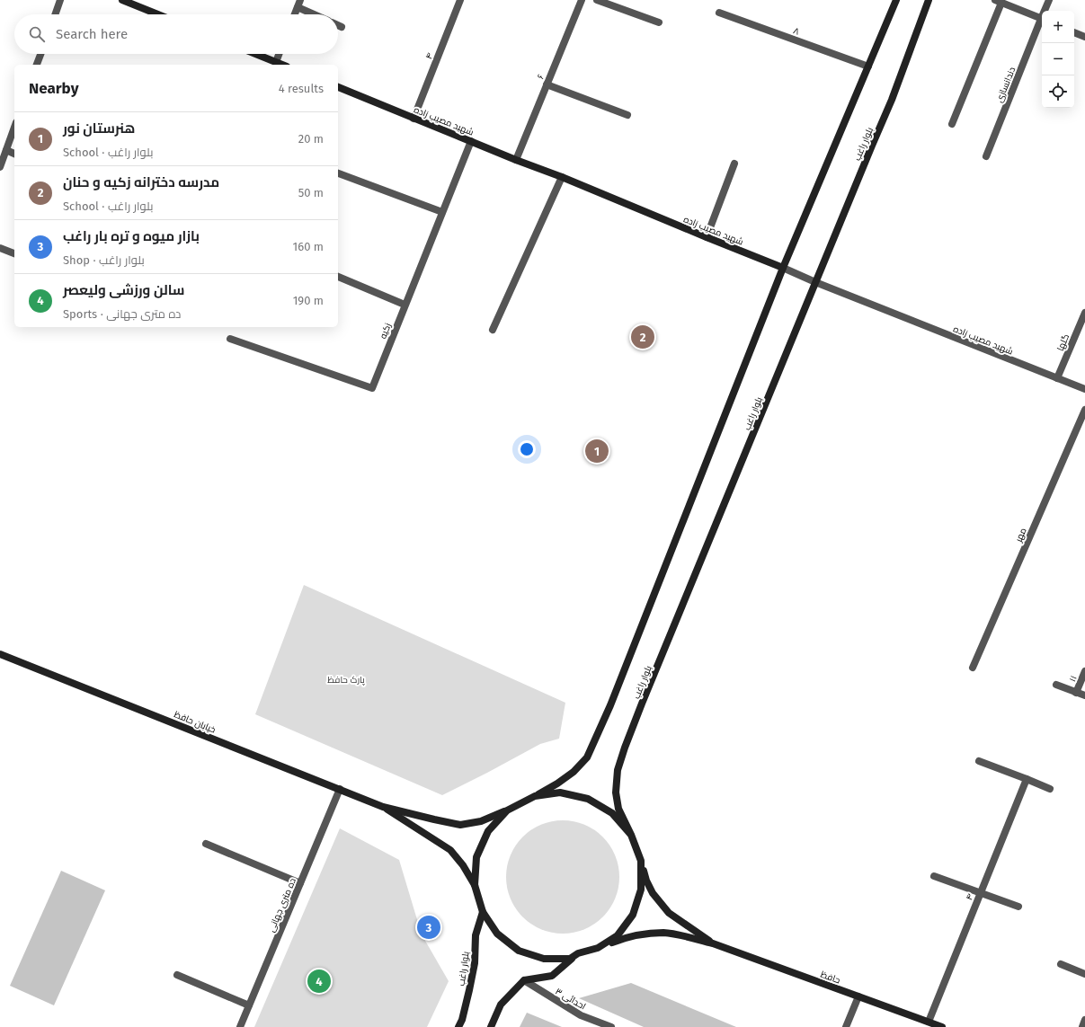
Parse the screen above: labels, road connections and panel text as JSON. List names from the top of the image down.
{
  "streets": {
    "street": [
      "۸",
      "۴",
      "۶",
      "دندانسازی",
      "شهید مصیب زاده",
      "بلوار راغب",
      "زکیه",
      "گلها",
      "مهر",
      "۱۱",
      "خیابان حافظ",
      "ده متری جهانی",
      "حافظ",
      "احداثی ۳"
    ]
  },
  "crossings": [
    ["۴", "شهید مصیب زاده"],
    ["۴", "حافظ"],
    ["۶", "شهید مصیب زاده"],
    ["شهید مصیب زاده", "بلوار راغب"],
    ["شهید مصیب زاده", "زکیه"],
    ["شهید مصیب زاده", "گلها"],
    ["بلوار راغب", "حافظ"],
    ["خیابان حافظ", "ده متری جهانی"]
  ],
  "parks": ["پارک حافظ"],
  "page": {
    "map_buttons": ["+", "−"],
    "search": "Search here",
    "heading": ["Nearby", "4 results"],
    "list": [
      {
        "mark": "1",
        "name": "هنرستان نور",
        "note": "School · بلوار راغب",
        "value": "20 m"
      },
      {
        "mark": "2",
        "name": "مدرسه دخترانه زکیه و حنان",
        "note": "School · بلوار راغب",
        "value": "50 m"
      },
      {
        "mark": "3",
        "name": "بازار میوه و تره بار راغب",
        "note": "Shop · بلوار راغب",
        "value": "160 m"
      },
      {
        "mark": "4",
        "name": "سالن ورزشی ولیعصر",
        "note": "Sports · ده متری جهانی",
        "value": "190 m"
      }
    ],
    "pins": [
      "2",
      "1",
      "3",
      "4"
    ]
  }
}
